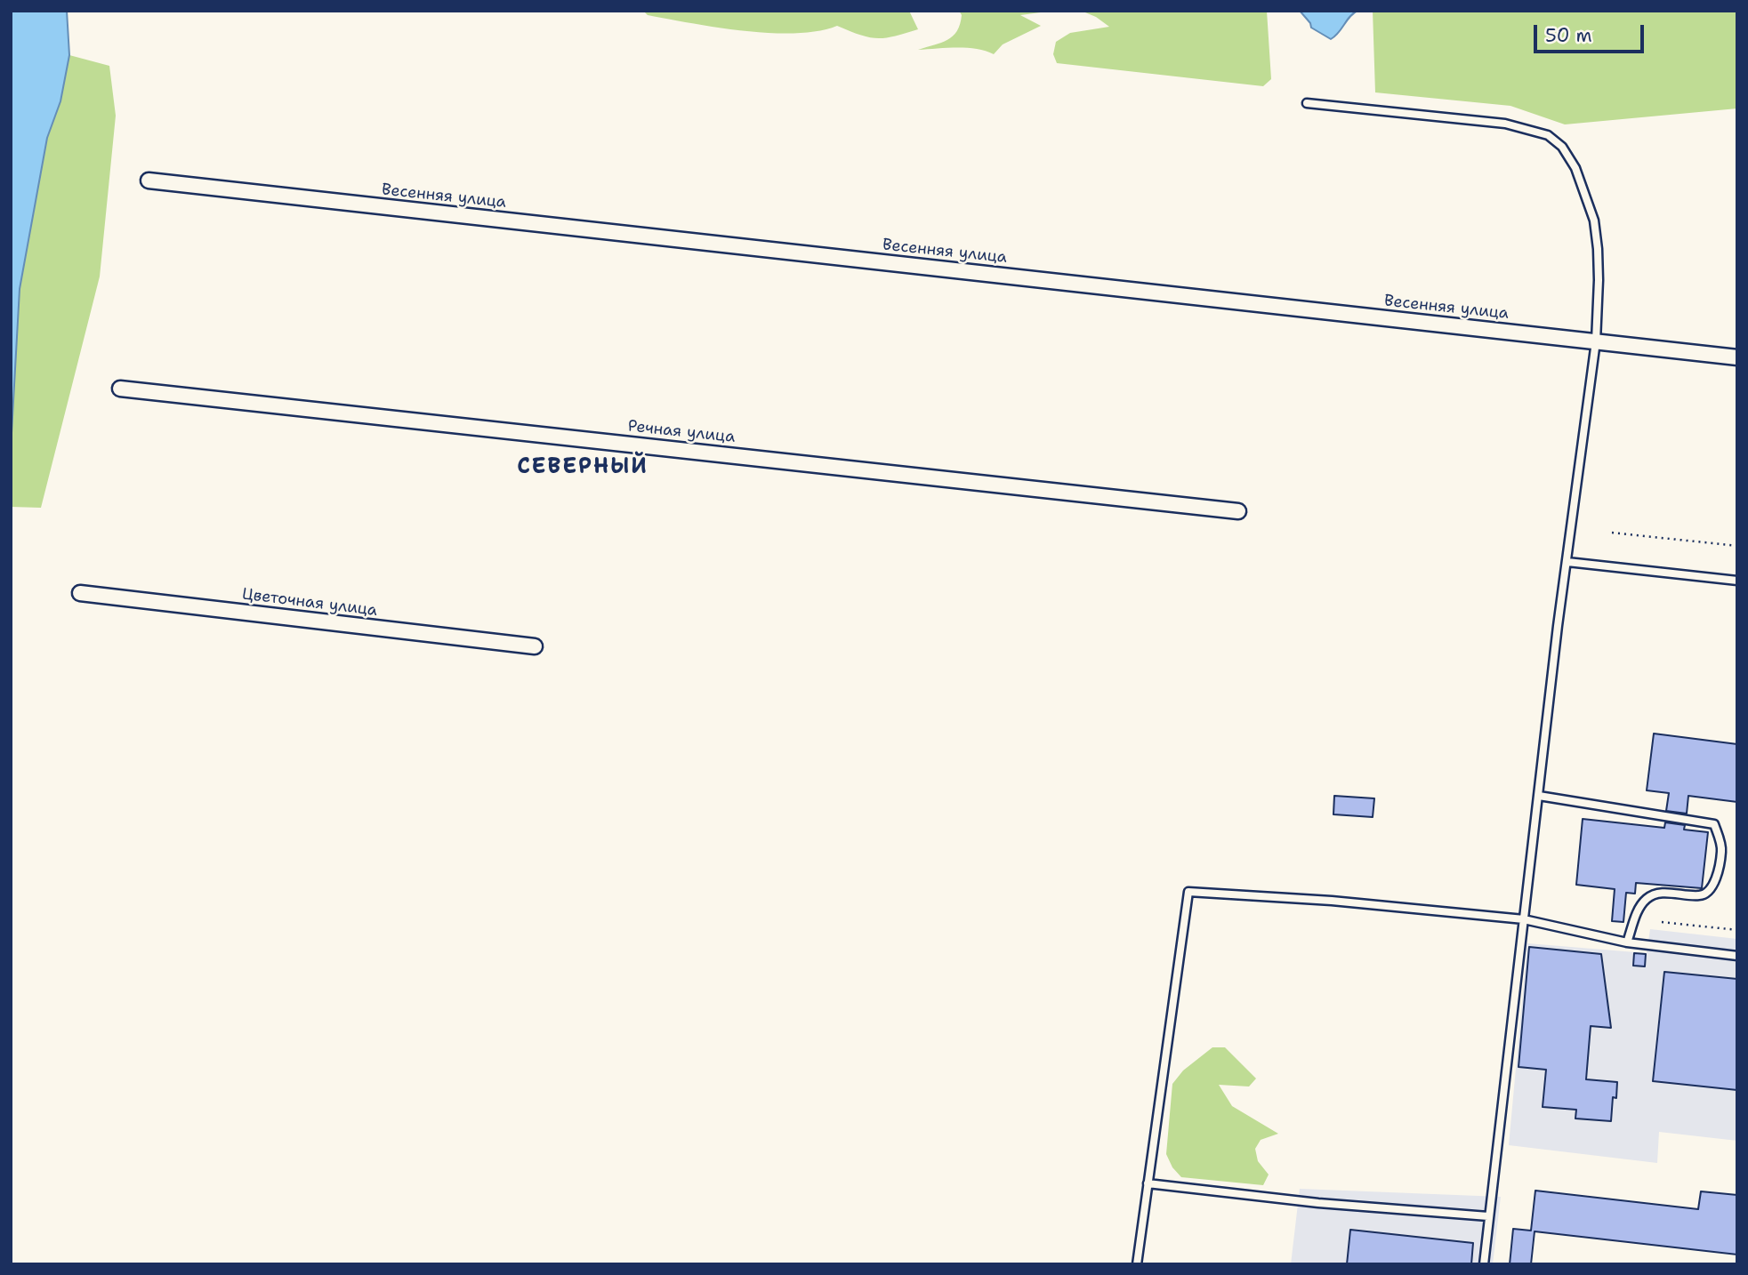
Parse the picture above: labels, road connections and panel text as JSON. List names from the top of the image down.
{
  "streets": {
    "street": ["Весенняя улица", "Речная улица", "Цветочная улица"]
  },
  "districts": ["СЕВЕРНЫЙ"],
  "scale_bar": "50 m"
}
